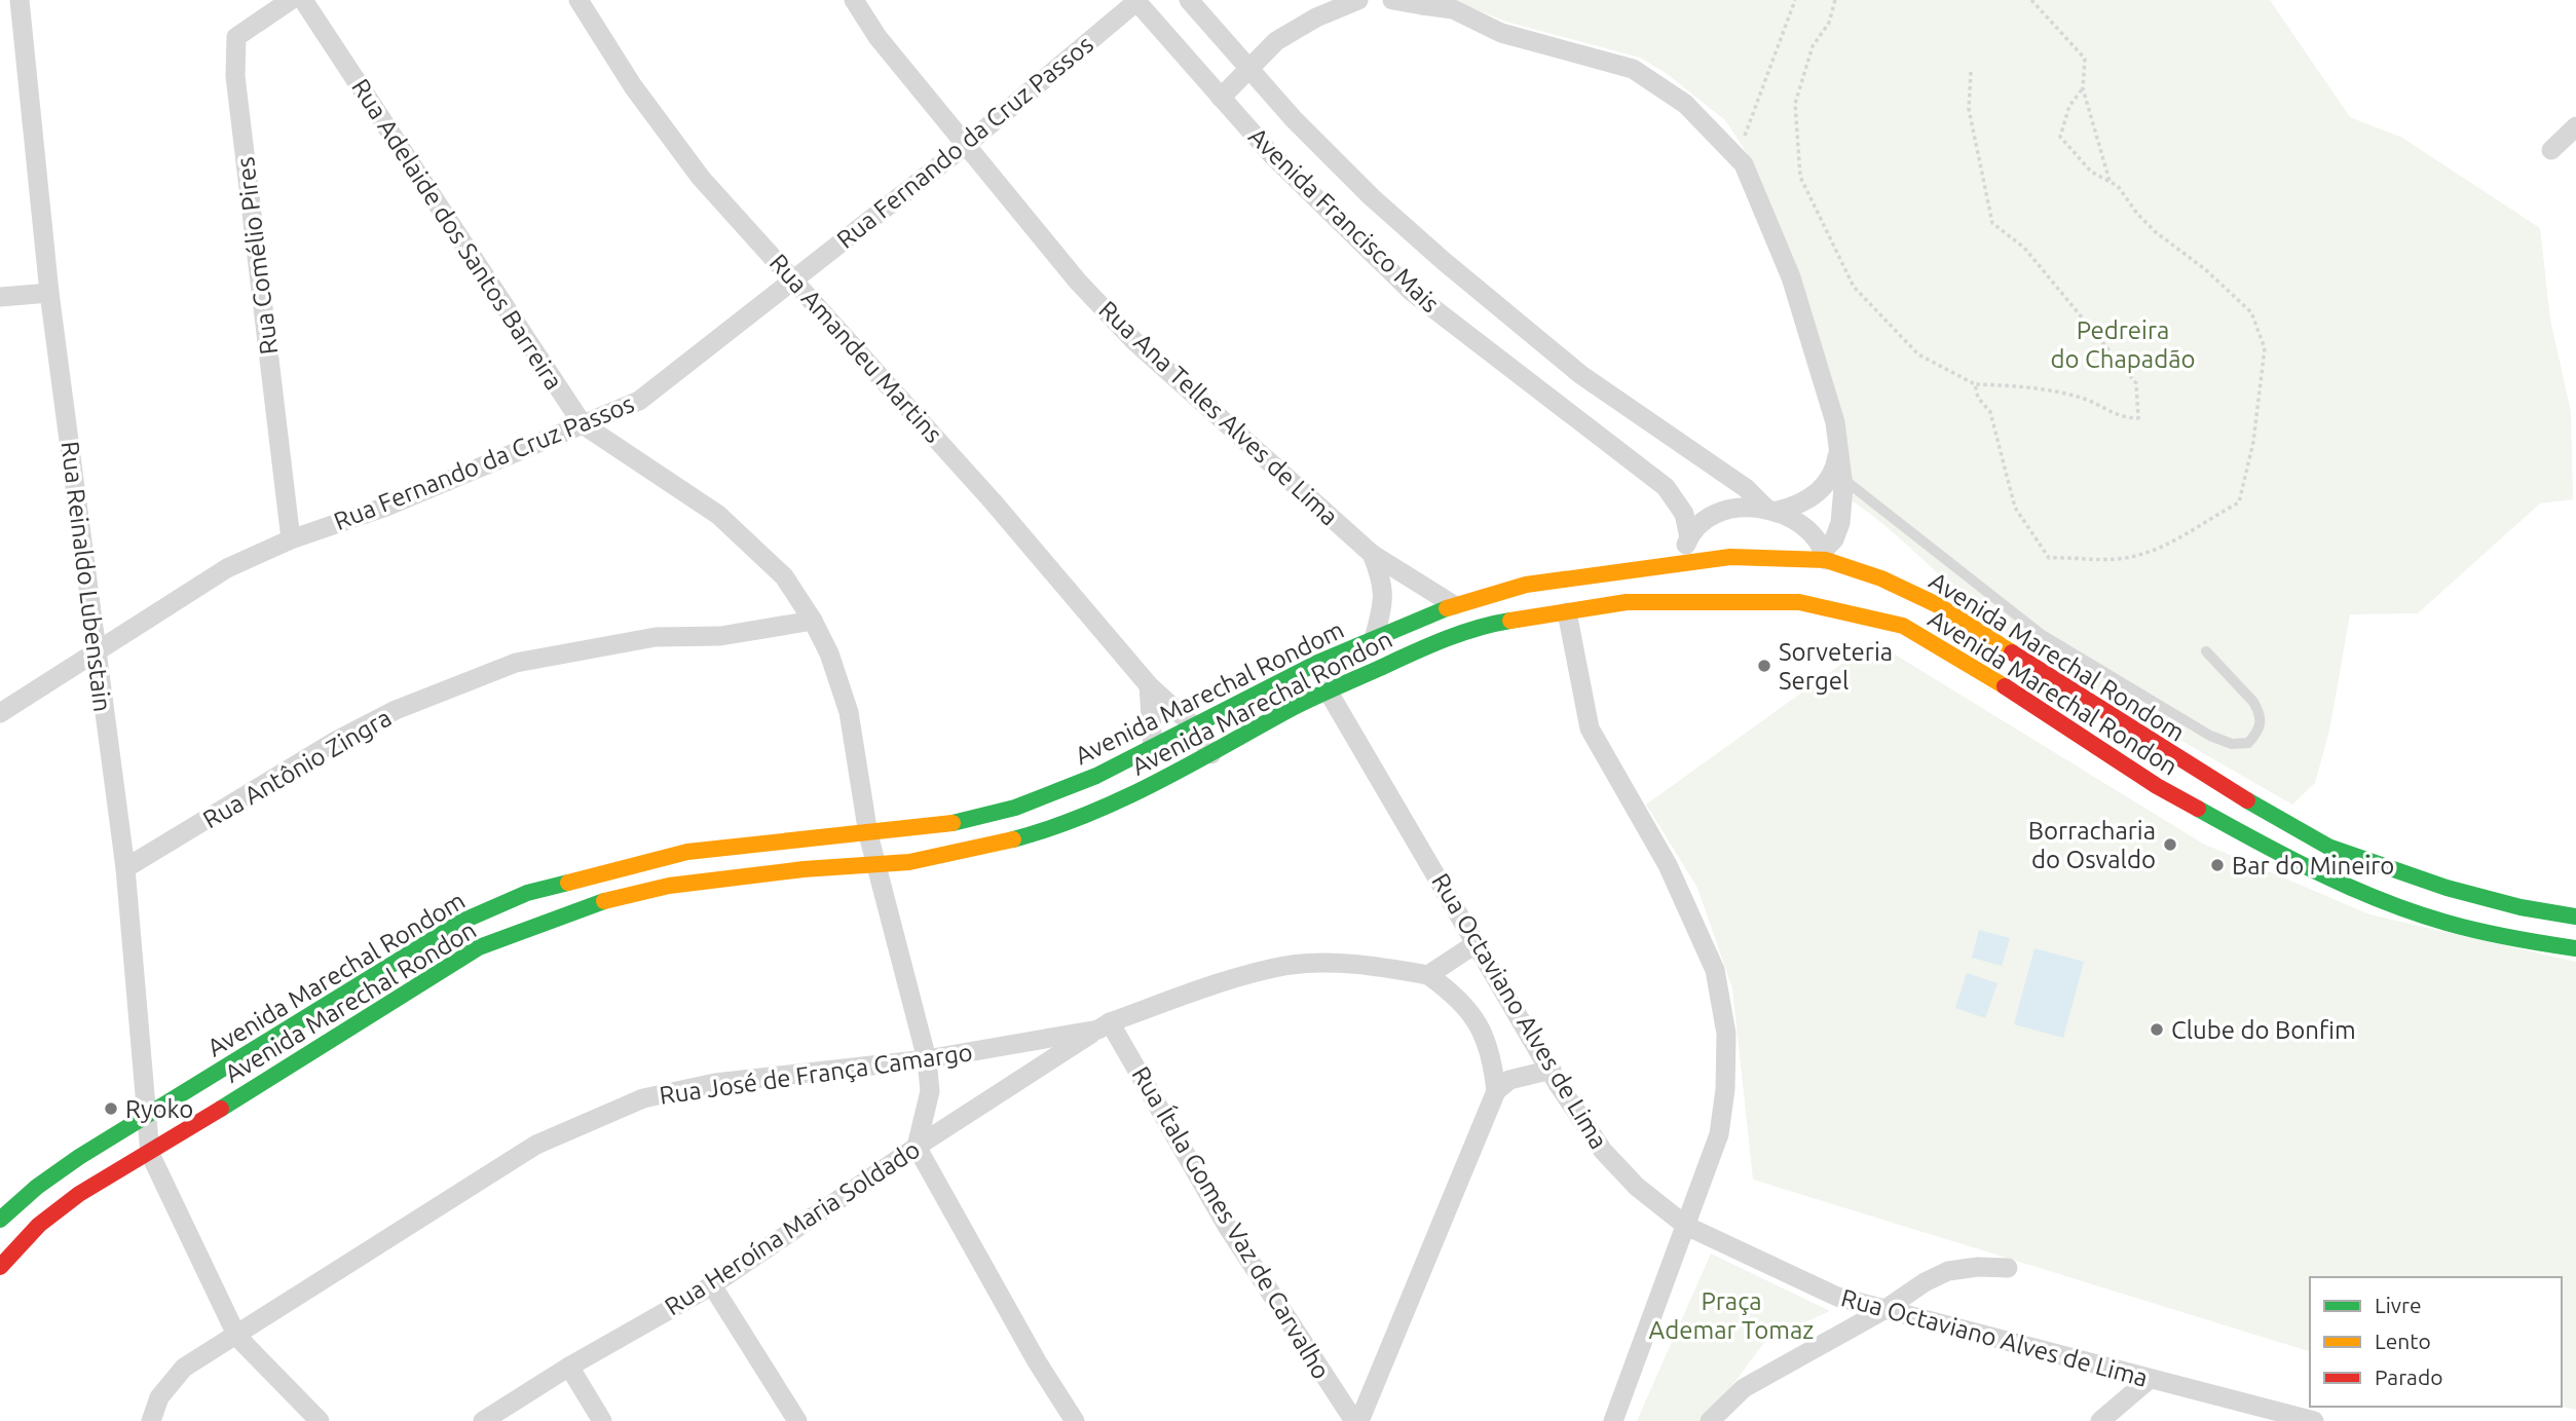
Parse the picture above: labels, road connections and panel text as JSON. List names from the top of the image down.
{
  "streets": {
    "main road": ["Avenida Marechal Rondom", "Avenida Marechal Rondon"],
    "street": [
      "Rua Fernando da Cruz Passos",
      "Avenida Francisco Mais",
      "Rua Adelaide dos Santos Barreira",
      "Rua Comélio Pires",
      "Rua Amandeu Martins",
      "Rua Ana Telles Alves de Lima",
      "Rua Reinaldo Lubenstain",
      "Rua Antônio Zingra",
      "Rua Octaviano Alves de Lima",
      "Rua José de França Camargo",
      "Rua Ítala Gomes Vaz de Carvalho",
      "Rua Heroína Maria Soldado"
    ]
  },
  "crossings": [
    ["Rua Fernando da Cruz Passos", "Avenida Francisco Mais"],
    ["Rua Fernando da Cruz Passos", "Rua Adelaide dos Santos Barreira"],
    ["Rua Fernando da Cruz Passos", "Rua Comélio Pires"],
    ["Rua Fernando da Cruz Passos", "Rua Amandeu Martins"],
    ["Rua Fernando da Cruz Passos", "Rua Ana Telles Alves de Lima"],
    ["Rua Fernando da Cruz Passos", "Rua Reinaldo Lubenstain"],
    ["Avenida Francisco Mais", "Avenida Marechal Rondom"],
    ["Rua Adelaide dos Santos Barreira", "Avenida Marechal Rondom"],
    ["Rua Adelaide dos Santos Barreira", "Avenida Marechal Rondon"],
    ["Rua Adelaide dos Santos Barreira", "Rua Antônio Zingra"],
    ["Rua Adelaide dos Santos Barreira", "Rua José de França Camargo"],
    ["Rua Adelaide dos Santos Barreira", "Rua Heroína Maria Soldado"],
    ["Rua Amandeu Martins", "Avenida Marechal Rondom"],
    ["Rua Amandeu Martins", "Avenida Marechal Rondon"],
    ["Rua Ana Telles Alves de Lima", "Avenida Marechal Rondom"],
    ["Rua Reinaldo Lubenstain", "Avenida Marechal Rondom"],
    ["Rua Reinaldo Lubenstain", "Avenida Marechal Rondon"],
    ["Rua Reinaldo Lubenstain", "Rua Antônio Zingra"],
    ["Avenida Marechal Rondon", "Rua Octaviano Alves de Lima"],
    ["Rua José de França Camargo", "Rua Ítala Gomes Vaz de Carvalho"],
    ["Rua José de França Camargo", "Rua Heroína Maria Soldado"],
    ["Rua Ítala Gomes Vaz de Carvalho", "Rua Heroína Maria Soldado"]
  ],
  "parks": ["Pedreira do Chapadão", "Praça Ademar Tomaz"],
  "places": [
    "Sorveteria Sergel",
    "Borracharia do Osvaldo",
    "Bar do Mineiro",
    "Clube do Bonfim",
    "Ryoko"
  ],
  "legend": ["Livre", "Lento", "Parado"]
}
